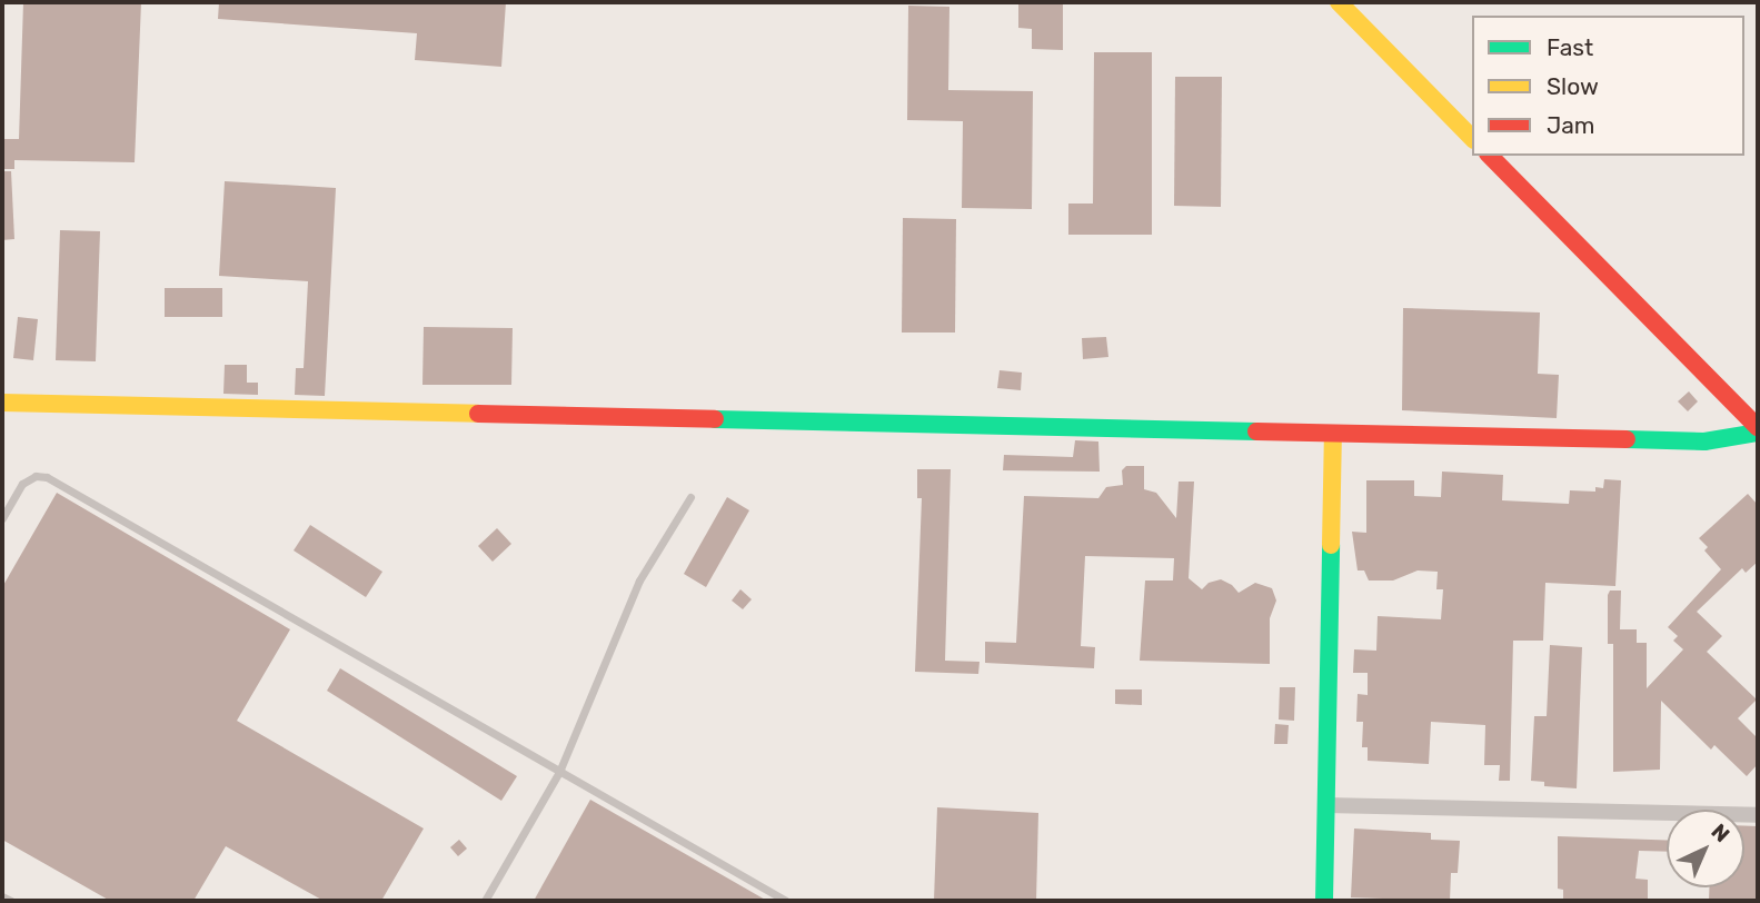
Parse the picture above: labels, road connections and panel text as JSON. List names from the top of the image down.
{
  "legend": ["Fast", "Slow", "Jam"],
  "north": "top right"
}
